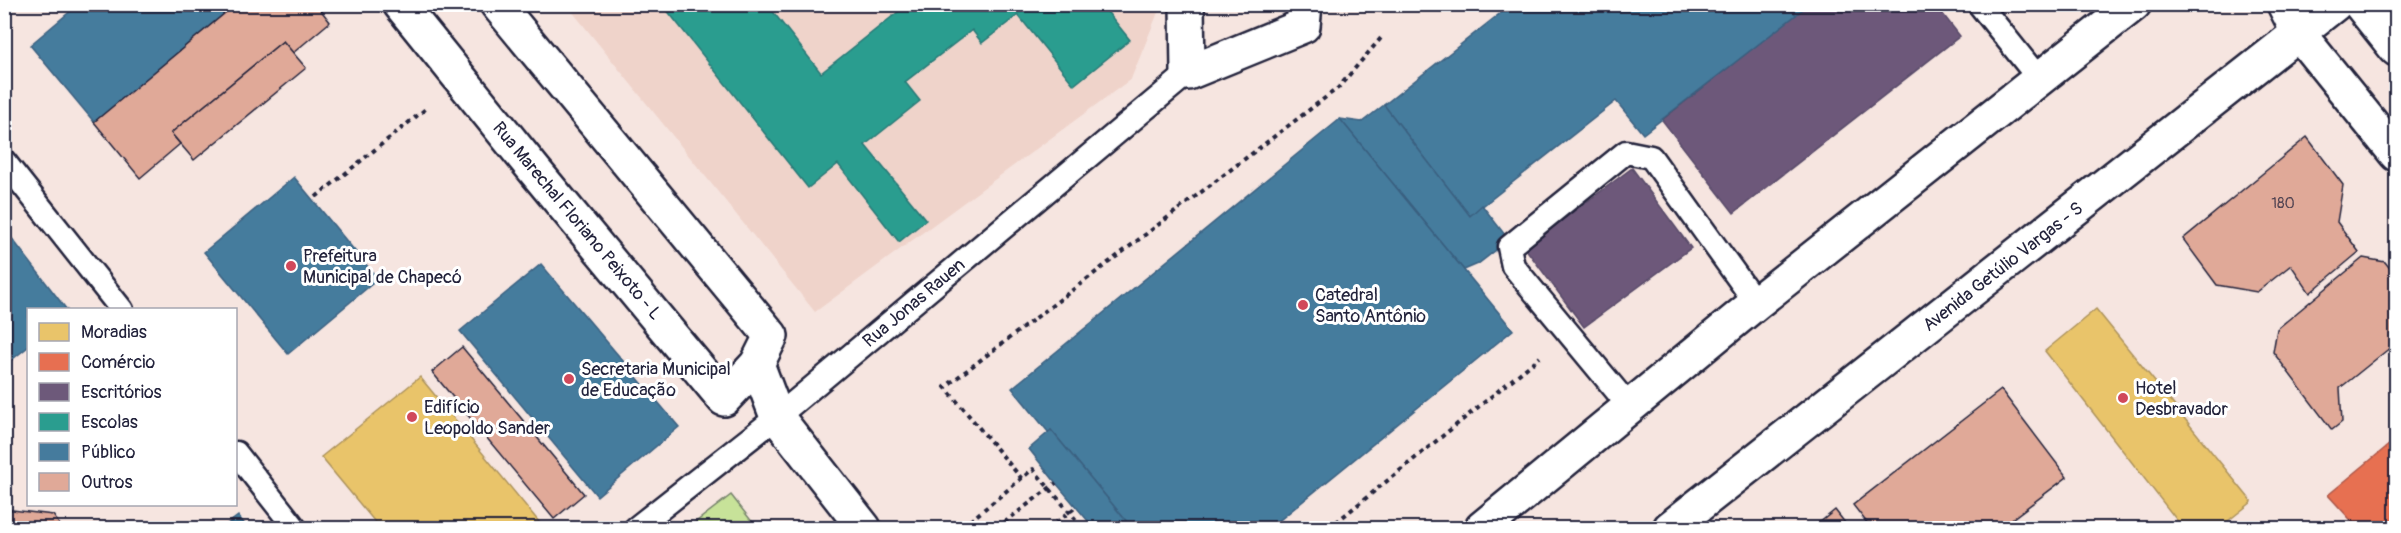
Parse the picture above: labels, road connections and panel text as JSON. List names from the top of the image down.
{
  "streets": {
    "street": ["Rua Marechal Floriano Peixoto - L", "Avenida Getúlio Vargas - S"],
    "lane": ["Rua Jonas Rauen"]
  },
  "places": [
    "Prefeitura Municipal de Chapecó",
    "Catedral Santo Antônio",
    "Secretaria Municipal de Educação",
    "Hotel Desbravador",
    "Edifício Leopoldo Sander"
  ],
  "house_numbers": ["180"],
  "legend": [
    "Moradias",
    "Comércio",
    "Escritórios",
    "Escolas",
    "Público",
    "Outros"
  ]
}
